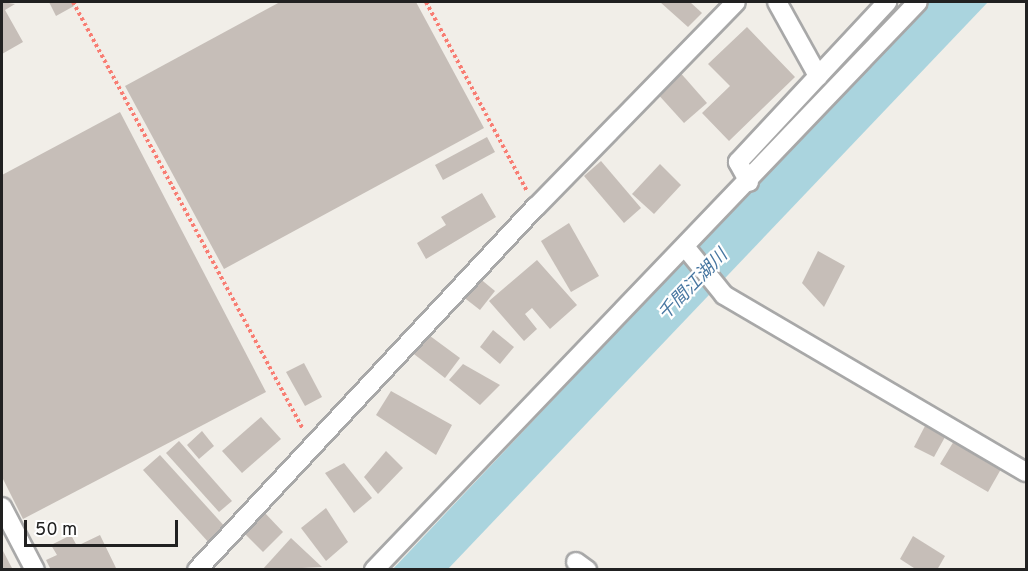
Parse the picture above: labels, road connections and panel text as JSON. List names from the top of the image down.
{
  "water": ["千間江湖川"],
  "scale_bar": "50 m"
}
